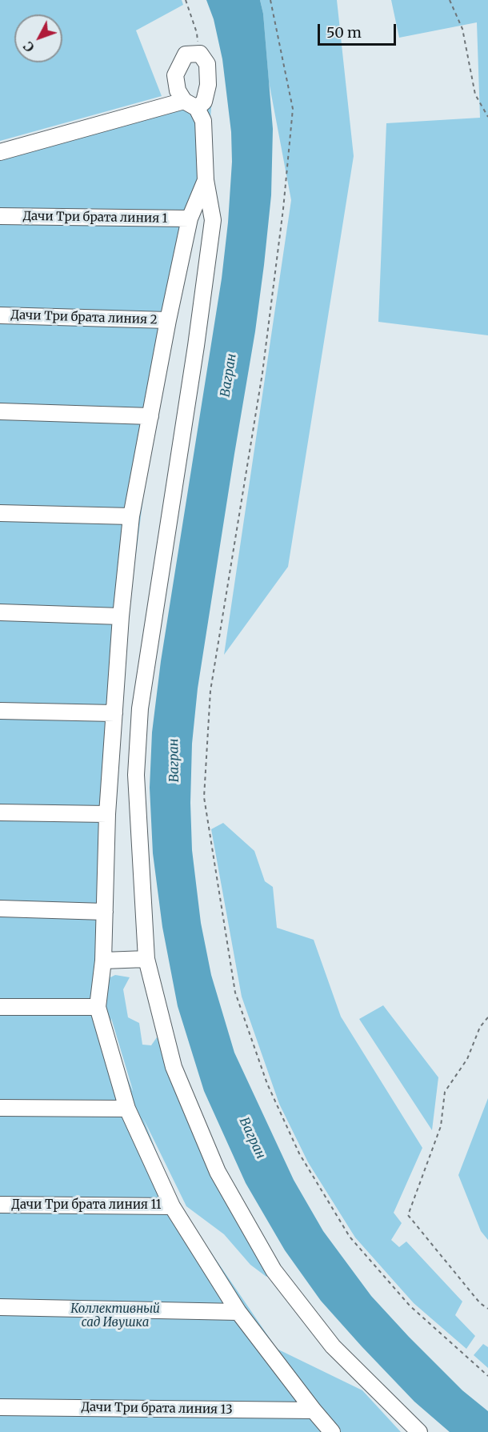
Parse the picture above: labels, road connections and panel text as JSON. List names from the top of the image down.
{
  "streets": {
    "street": [
      "Дачи Три брата линия 1",
      "Дачи Три брата линия 2",
      "Дачи Три брата линия 11",
      "Дачи Три брата линия 13"
    ]
  },
  "water": ["Вагран"],
  "parks": ["Коллективный сад Ивушка"],
  "scale_bar": "50 m",
  "north": "bottom left"
}
